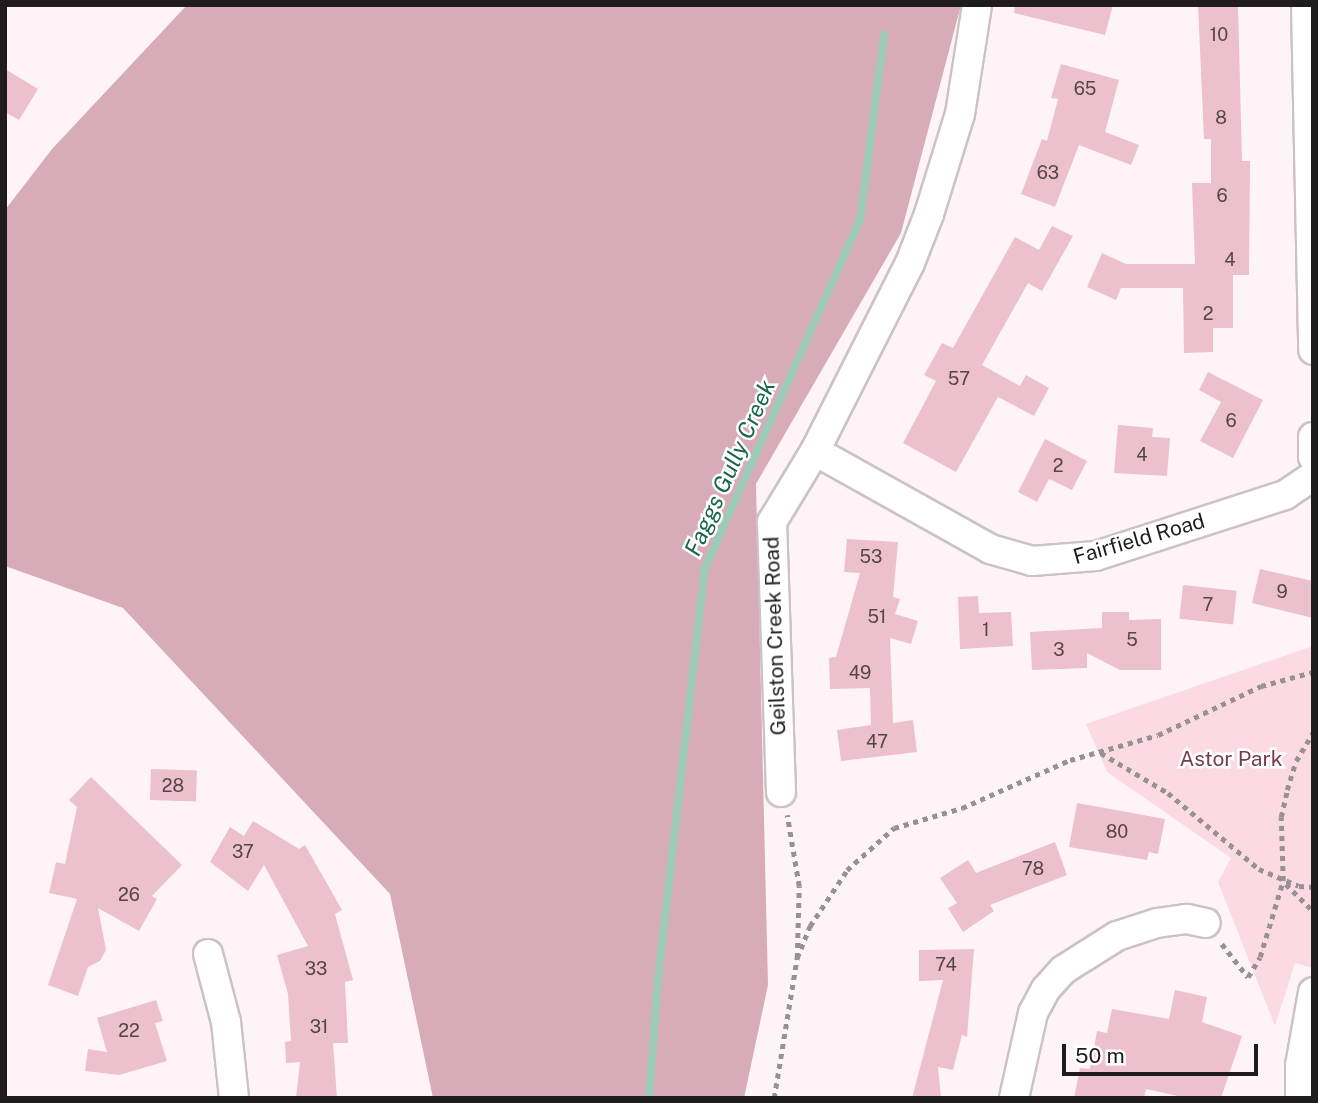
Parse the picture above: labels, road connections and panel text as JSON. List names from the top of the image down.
{
  "streets": {
    "street": ["Fairfield Road", "Geilston Creek Road"]
  },
  "crossings": [
    ["Fairfield Road", "Geilston Creek Road"]
  ],
  "water": ["Faggs Gully Creek"],
  "parks": ["Astor Park"],
  "house_numbers": [
    "10",
    "65",
    "8",
    "63",
    "6",
    "4",
    "2",
    "57",
    "6",
    "4",
    "2",
    "53",
    "9",
    "7",
    "51",
    "1",
    "5",
    "3",
    "49",
    "47",
    "28",
    "80",
    "37",
    "78",
    "26",
    "74",
    "33",
    "31",
    "22"
  ],
  "scale_bar": "50 m"
}
